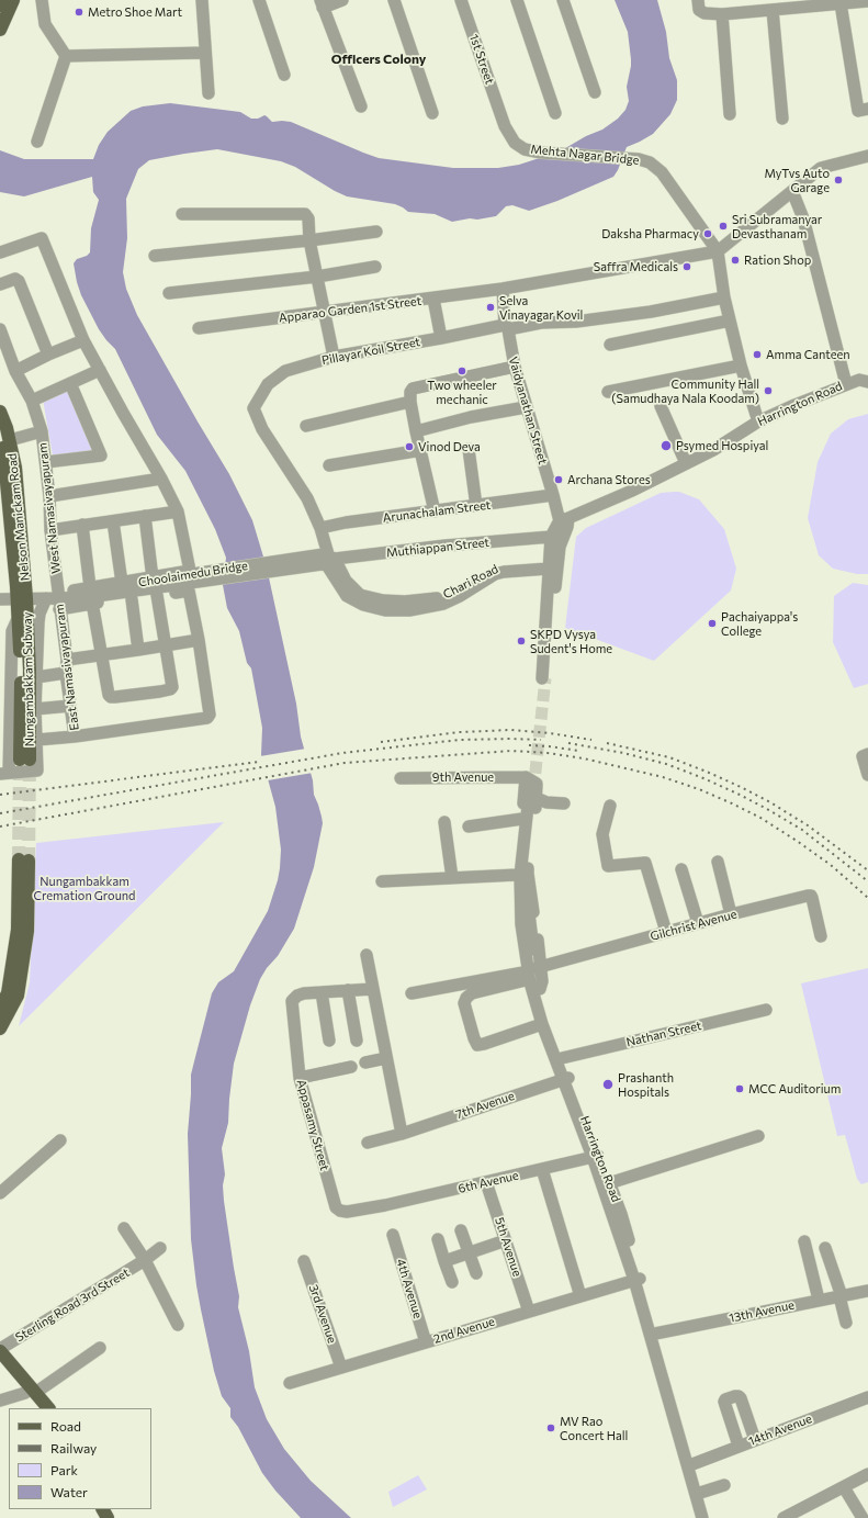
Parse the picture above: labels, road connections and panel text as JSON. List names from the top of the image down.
{
  "streets": {
    "main road": ["Nelson Manickam Road", "Nungambakkam Subway"],
    "street": [
      "1st Street",
      "Mehta Nagar Bridge",
      "Apparao Garden 1st Street",
      "Pillayar Koil Street",
      "Harrington Road",
      "Vaidyanathan Street",
      "West Namasivayapuram",
      "Arunachalam Street",
      "Muthiappan Street",
      "Choolaimedu Bridge",
      "Chari Road",
      "East Namasivayapuram",
      "9th Avenue",
      "Gilchrist Avenue",
      "Nathan Street",
      "7th Avenue",
      "Appasamy Street",
      "6th Avenue",
      "5th Avenue",
      "4th Avenue",
      "Sterling Road 3rd Street",
      "13th Avenue",
      "3rd Avenue",
      "2nd Avenue",
      "14th Avenue"
    ]
  },
  "crossings": [
    ["1st Street", "Mehta Nagar Bridge"],
    ["Mehta Nagar Bridge", "Apparao Garden 1st Street"],
    ["Apparao Garden 1st Street", "Vaidyanathan Street"],
    ["Pillayar Koil Street", "Vaidyanathan Street"],
    ["Pillayar Koil Street", "Chari Road"],
    ["Harrington Road", "Vaidyanathan Street"],
    ["Harrington Road", "Gilchrist Avenue"],
    ["Harrington Road", "Nathan Street"],
    ["Harrington Road", "7th Avenue"],
    ["Harrington Road", "6th Avenue"],
    ["Harrington Road", "13th Avenue"],
    ["Harrington Road", "2nd Avenue"],
    ["Harrington Road", "14th Avenue"],
    ["Vaidyanathan Street", "Arunachalam Street"],
    ["West Namasivayapuram", "Choolaimedu Bridge"],
    ["West Namasivayapuram", "East Namasivayapuram"],
    ["Arunachalam Street", "Chari Road"],
    ["Nelson Manickam Road", "Nungambakkam Subway"],
    ["Muthiappan Street", "Choolaimedu Bridge"],
    ["Muthiappan Street", "Chari Road"],
    ["Choolaimedu Bridge", "Chari Road"],
    ["Choolaimedu Bridge", "East Namasivayapuram"],
    ["Appasamy Street", "6th Avenue"],
    ["6th Avenue", "5th Avenue"],
    ["5th Avenue", "2nd Avenue"],
    ["4th Avenue", "2nd Avenue"],
    ["3rd Avenue", "2nd Avenue"]
  ],
  "districts": ["Officers Colony"],
  "parks": ["Nungambakkam Cremation Ground"],
  "places": [
    "Metro Shoe Mart",
    "MyTvs Auto Garage",
    "Sri Subramanyar Devasthanam",
    "Daksha Pharmacy",
    "Ration Shop",
    "Saffra Medicals",
    "Selva Vinayagar Kovil",
    "Amma Canteen",
    "Two wheeler mechanic",
    "Community Hall (Samudhaya Nala Koodam)",
    "Psymed Hospiyal",
    "Vinod Deva",
    "Archana Stores",
    "Pachaiyappa's College",
    "SKPD Vysya Sudent's Home",
    "Prashanth Hospitals",
    "MCC Auditorium",
    "MV Rao Concert Hall"
  ],
  "legend": [
    "Road",
    "Railway",
    "Park",
    "Water"
  ]
}
